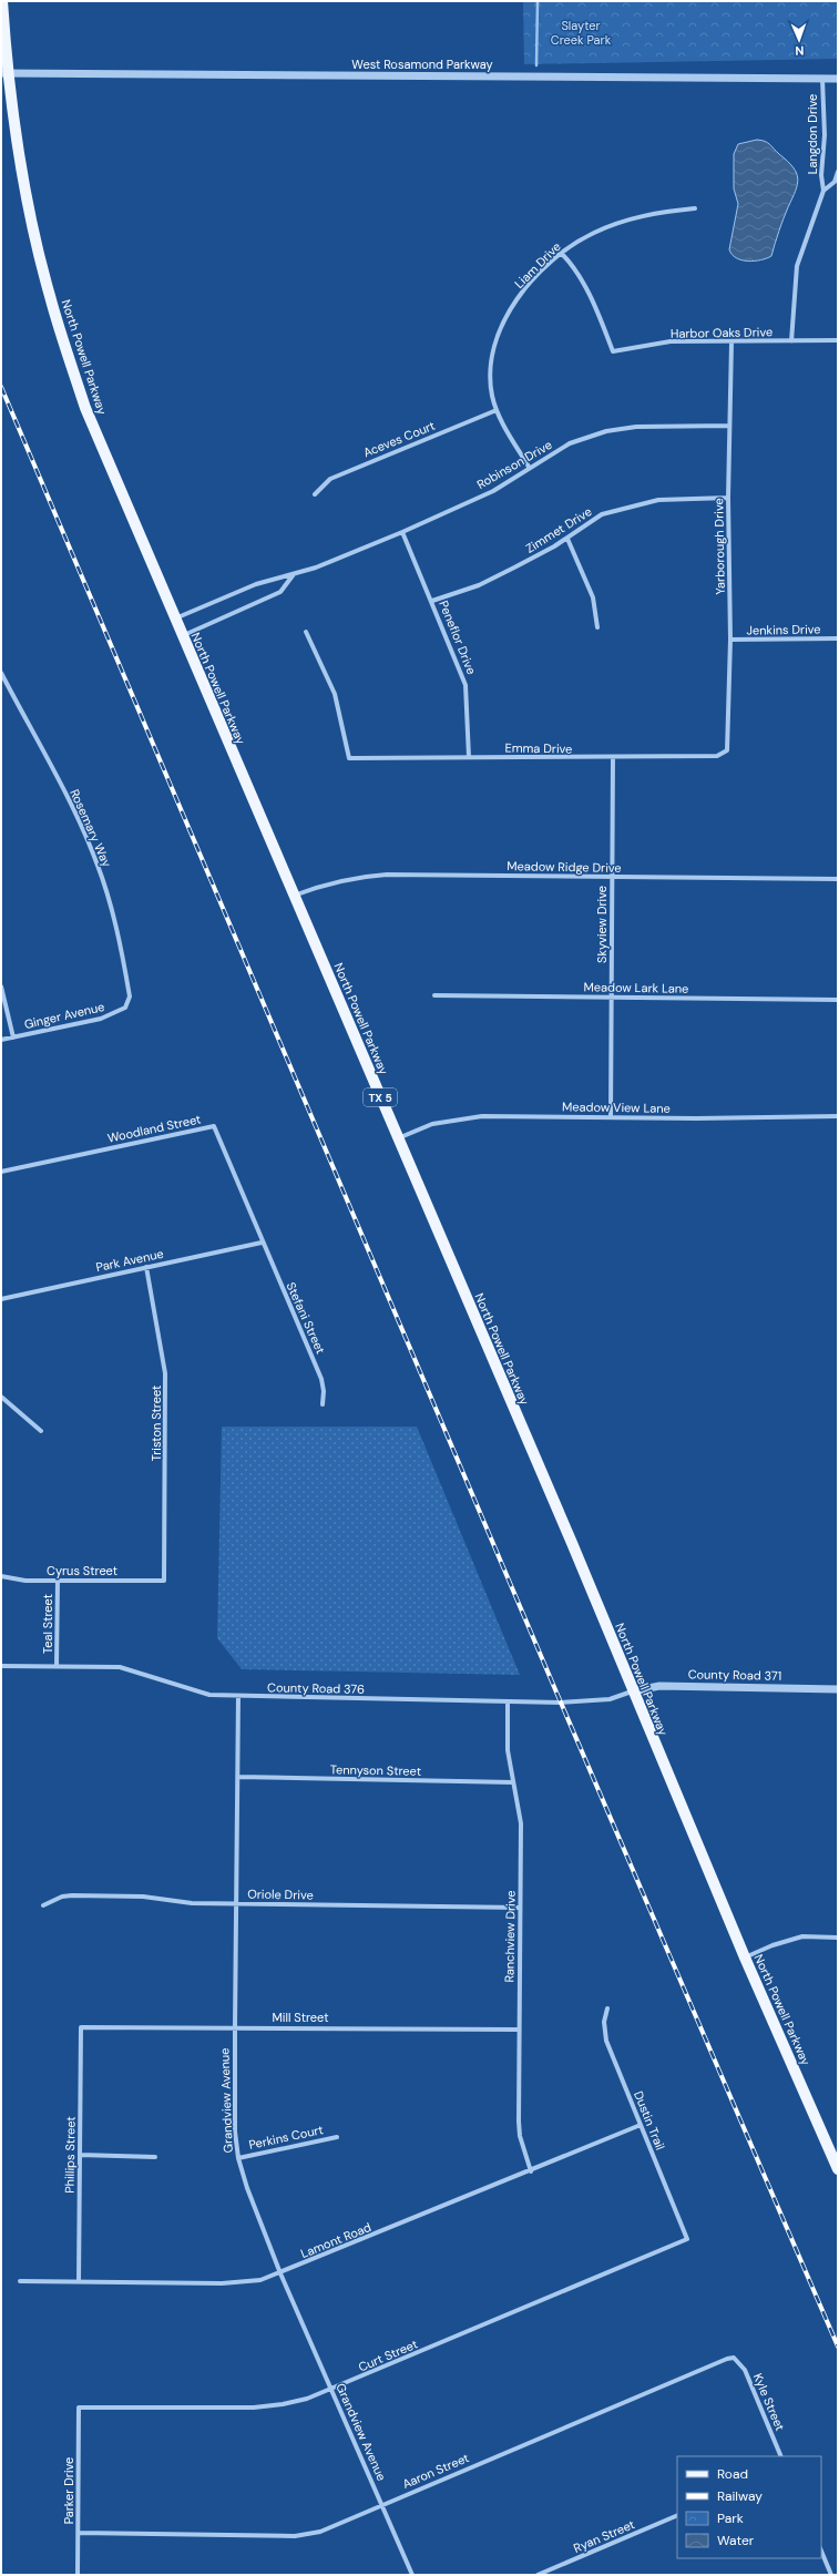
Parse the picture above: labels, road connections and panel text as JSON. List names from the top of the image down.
{
  "streets": {
    "main road": ["North Powell Parkway", "TX 5"],
    "street": [
      "West Rosamond Parkway",
      "Langdon Drive",
      "Liam Drive",
      "Harbor Oaks Drive",
      "Aceves Court",
      "Robinson Drive",
      "Zimmet Drive",
      "Yarborough Drive",
      "Jenkins Drive",
      "Peneflor Drive",
      "Emma Drive",
      "Rosemary Way",
      "Meadow Ridge Drive",
      "Skyview Drive",
      "Meadow Lark Lane",
      "Ginger Avenue",
      "Meadow View Lane",
      "Woodland Street",
      "Park Avenue",
      "Stefani Street",
      "Triston Street",
      "Cyrus Street",
      "Teal Street",
      "County Road 371",
      "County Road 376",
      "Tennyson Street",
      "Oriole Drive",
      "Ranchview Drive",
      "Mill Street",
      "Grandview Avenue",
      "Dustin Trail",
      "Perkins Court",
      "Phillips Street",
      "Lamont Road",
      "Curt Street",
      "Kyle Street",
      "Aaron Street",
      "Parker Drive",
      "Ryan Street"
    ]
  },
  "crossings": [
    ["West Rosamond Parkway", "Langdon Drive"],
    ["West Rosamond Parkway", "North Powell Parkway"],
    ["Langdon Drive", "Harbor Oaks Drive"],
    ["Liam Drive", "Harbor Oaks Drive"],
    ["Liam Drive", "Aceves Court"],
    ["Liam Drive", "Robinson Drive"],
    ["Harbor Oaks Drive", "Yarborough Drive"],
    ["North Powell Parkway", "Robinson Drive"],
    ["North Powell Parkway", "Meadow Ridge Drive"],
    ["North Powell Parkway", "Meadow View Lane"],
    ["North Powell Parkway", "County Road 371"],
    ["North Powell Parkway", "County Road 376"],
    ["Robinson Drive", "Yarborough Drive"],
    ["Robinson Drive", "Peneflor Drive"],
    ["Zimmet Drive", "Yarborough Drive"],
    ["Zimmet Drive", "Peneflor Drive"],
    ["Yarborough Drive", "Jenkins Drive"],
    ["Yarborough Drive", "Emma Drive"],
    ["Peneflor Drive", "Emma Drive"],
    ["Emma Drive", "Skyview Drive"],
    ["Rosemary Way", "Ginger Avenue"],
    ["Meadow Ridge Drive", "Skyview Drive"],
    ["Skyview Drive", "Meadow Lark Lane"],
    ["Skyview Drive", "Meadow View Lane"],
    ["Woodland Street", "Park Avenue"],
    ["Woodland Street", "Stefani Street"],
    ["Park Avenue", "Stefani Street"],
    ["Park Avenue", "Triston Street"],
    ["Triston Street", "Cyrus Street"],
    ["Cyrus Street", "Teal Street"],
    ["Teal Street", "County Road 376"],
    ["County Road 371", "County Road 376"],
    ["County Road 376", "Ranchview Drive"],
    ["County Road 376", "Grandview Avenue"],
    ["Tennyson Street", "Ranchview Drive"],
    ["Tennyson Street", "Grandview Avenue"],
    ["Oriole Drive", "Ranchview Drive"],
    ["Oriole Drive", "Grandview Avenue"],
    ["Ranchview Drive", "Mill Street"],
    ["Ranchview Drive", "Lamont Road"],
    ["Mill Street", "Grandview Avenue"],
    ["Mill Street", "Phillips Street"],
    ["Grandview Avenue", "Perkins Court"],
    ["Grandview Avenue", "Lamont Road"],
    ["Grandview Avenue", "Curt Street"],
    ["Grandview Avenue", "Aaron Street"],
    ["Dustin Trail", "Lamont Road"],
    ["Dustin Trail", "Curt Street"],
    ["Phillips Street", "Lamont Road"],
    ["Curt Street", "Parker Drive"],
    ["Kyle Street", "Aaron Street"],
    ["Aaron Street", "Parker Drive"]
  ],
  "parks": ["Slayter Creek Park"],
  "legend": [
    "Road",
    "Railway",
    "Park",
    "Water"
  ],
  "north": "bottom"
}
